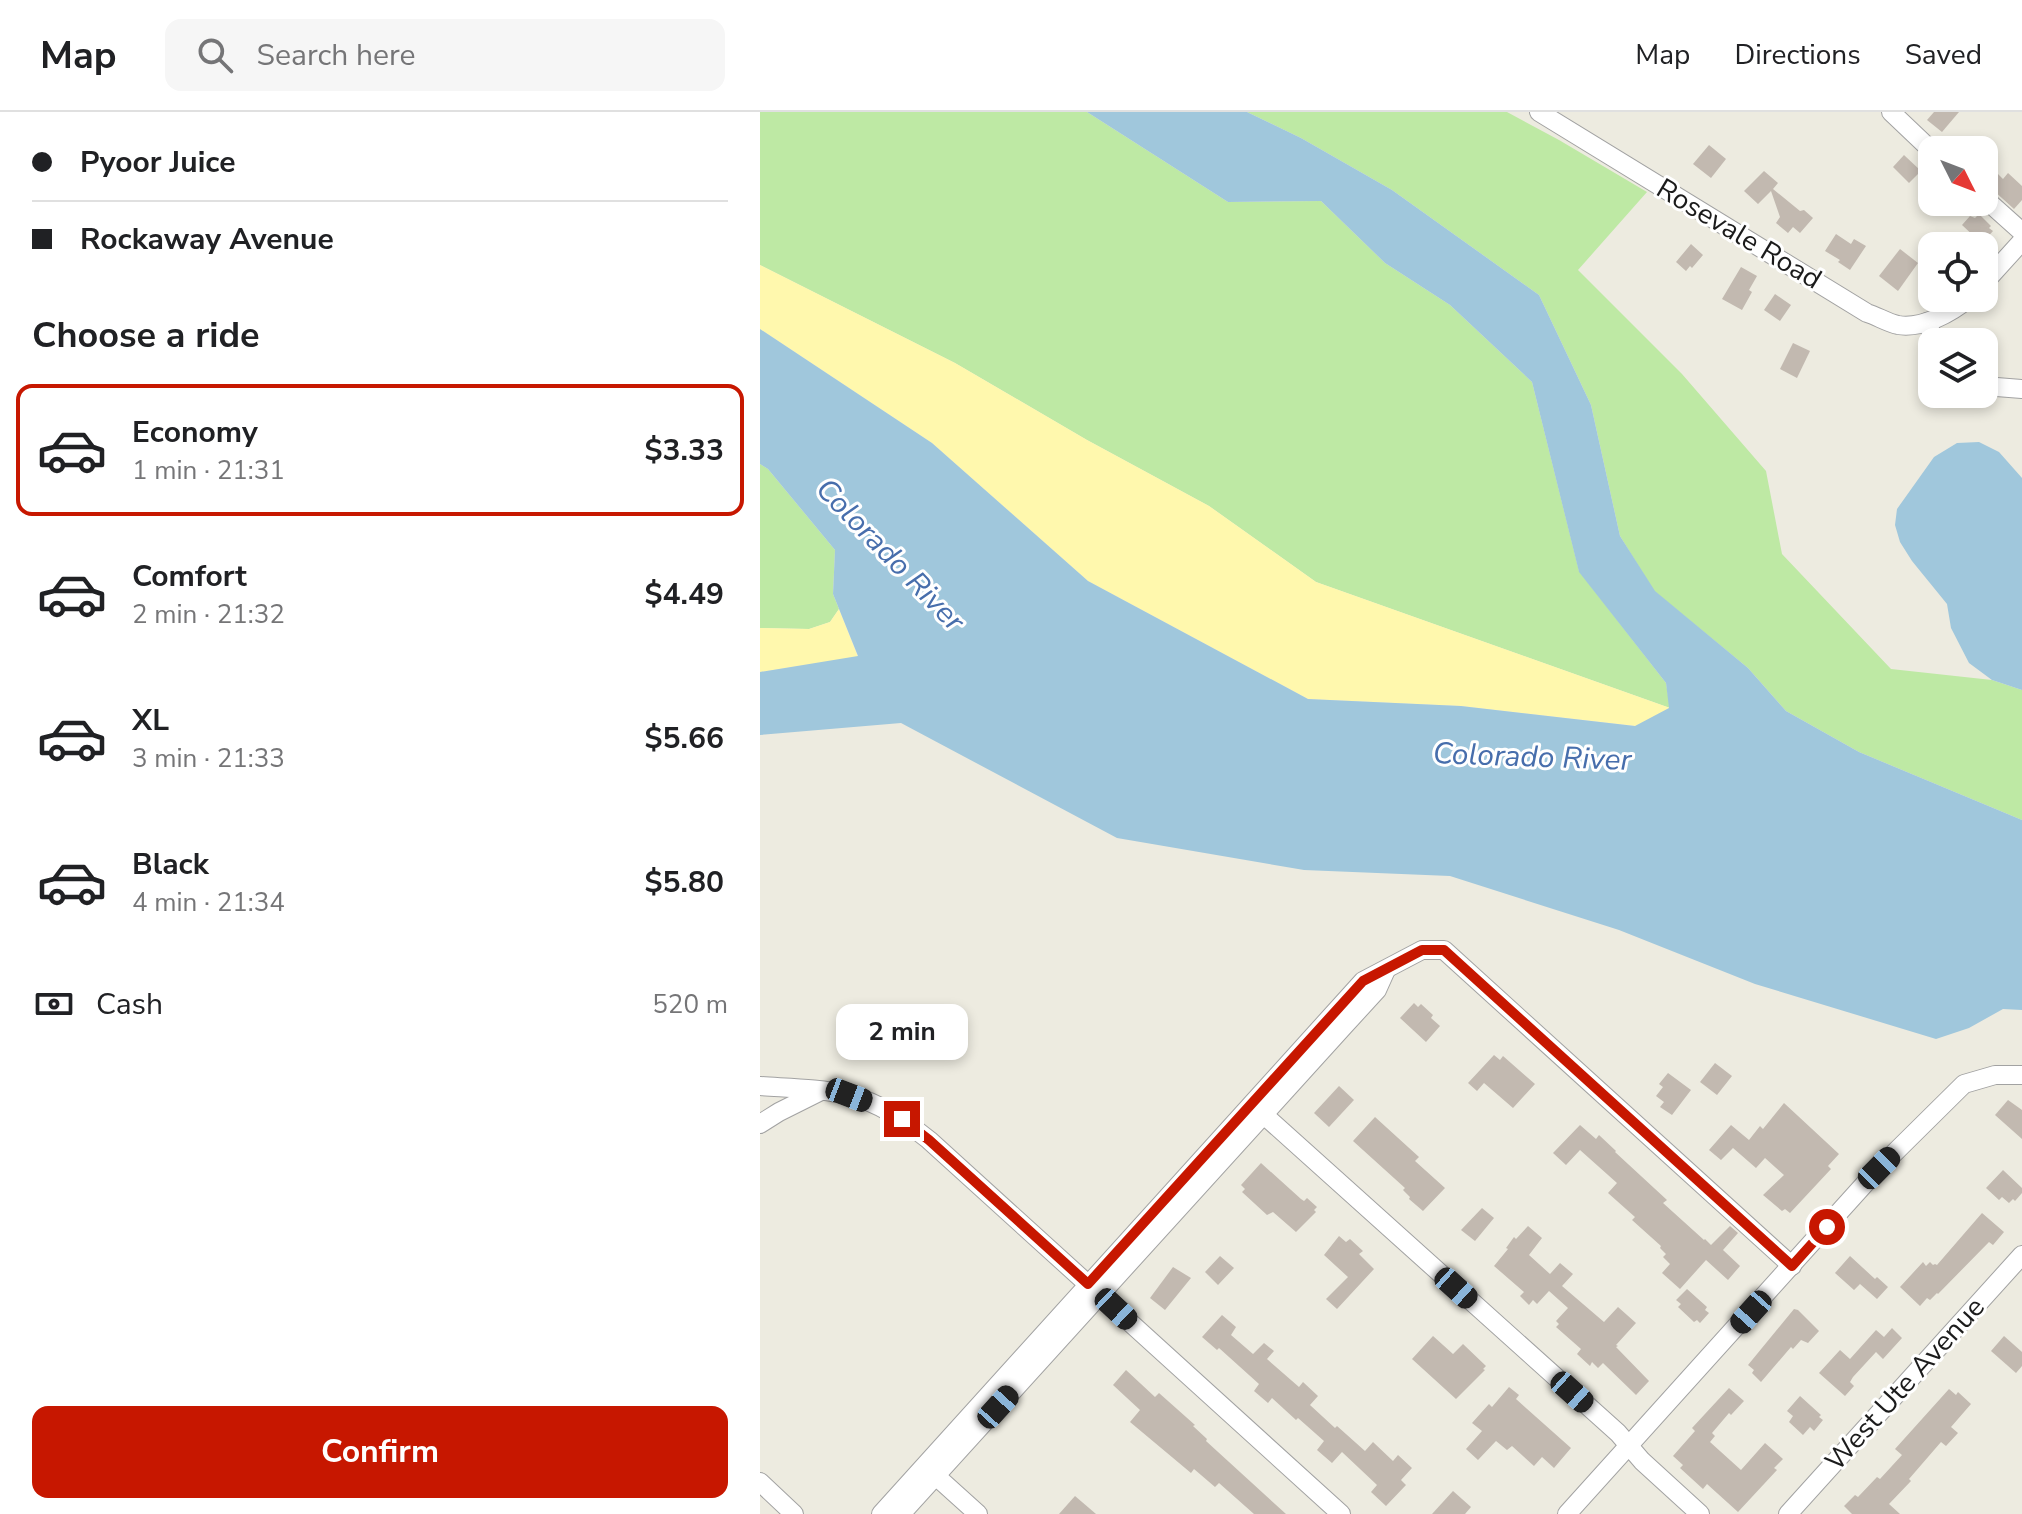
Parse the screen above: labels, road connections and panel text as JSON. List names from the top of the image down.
{
  "streets": {
    "street": ["Rosevale Road", "West Ute Avenue"]
  },
  "water": ["Colorado River"],
  "north": "bottom right",
  "page": {
    "header": "Map",
    "search": "Search here",
    "nav": ["Map", "Directions", "Saved"],
    "banner": ["Pyoor Juice", "Rockaway Avenue"],
    "heading": "Choose a ride",
    "list": [
      {
        "name": "Economy",
        "note": "1 min · 21:31",
        "value": "$3.33"
      },
      {
        "name": "Comfort",
        "note": "2 min · 21:32",
        "value": "$4.49"
      },
      {
        "name": "XL",
        "note": "3 min · 21:33",
        "value": "$5.66"
      },
      {
        "name": "Black",
        "note": "4 min · 21:34",
        "value": "$5.80"
      }
    ],
    "pay": ["Cash", "520 m"],
    "bubble": "2 min",
    "buttons": "Confirm"
  }
}
